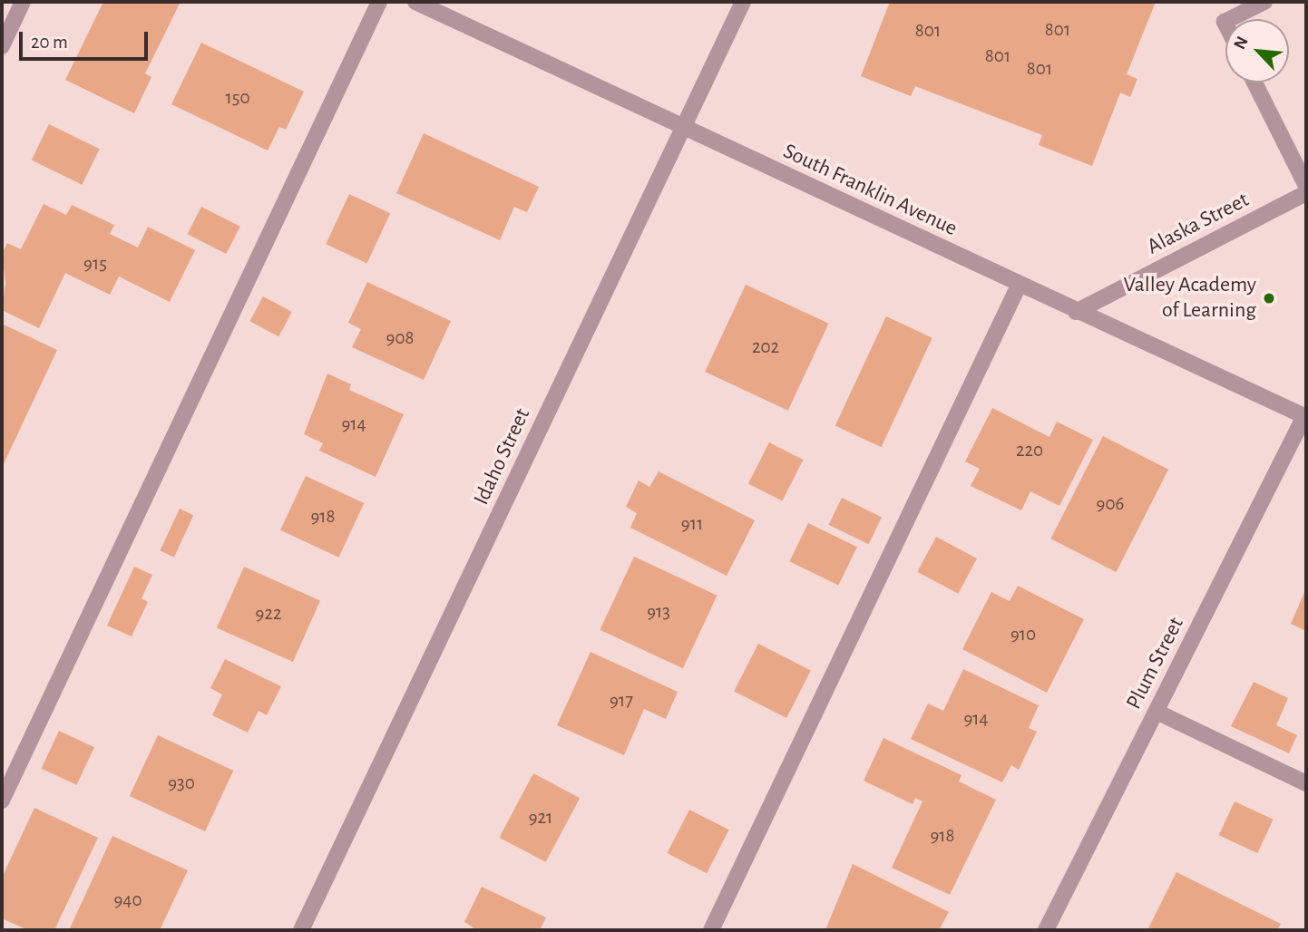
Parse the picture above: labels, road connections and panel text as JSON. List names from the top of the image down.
{
  "streets": {
    "street": [
      "South Franklin Avenue",
      "Alaska Street",
      "Idaho Street",
      "Plum Street"
    ]
  },
  "crossings": [
    ["South Franklin Avenue", "Alaska Street"],
    ["South Franklin Avenue", "Idaho Street"],
    ["South Franklin Avenue", "Plum Street"]
  ],
  "places": ["Valley Academy of Learning"],
  "house_numbers": [
    "801",
    "801",
    "801",
    "801",
    "150",
    "915",
    "908",
    "202",
    "914",
    "220",
    "906",
    "918",
    "911",
    "913",
    "922",
    "910",
    "917",
    "914",
    "930",
    "921",
    "918",
    "940"
  ],
  "scale_bar": "20 m",
  "north": "top left"
}
